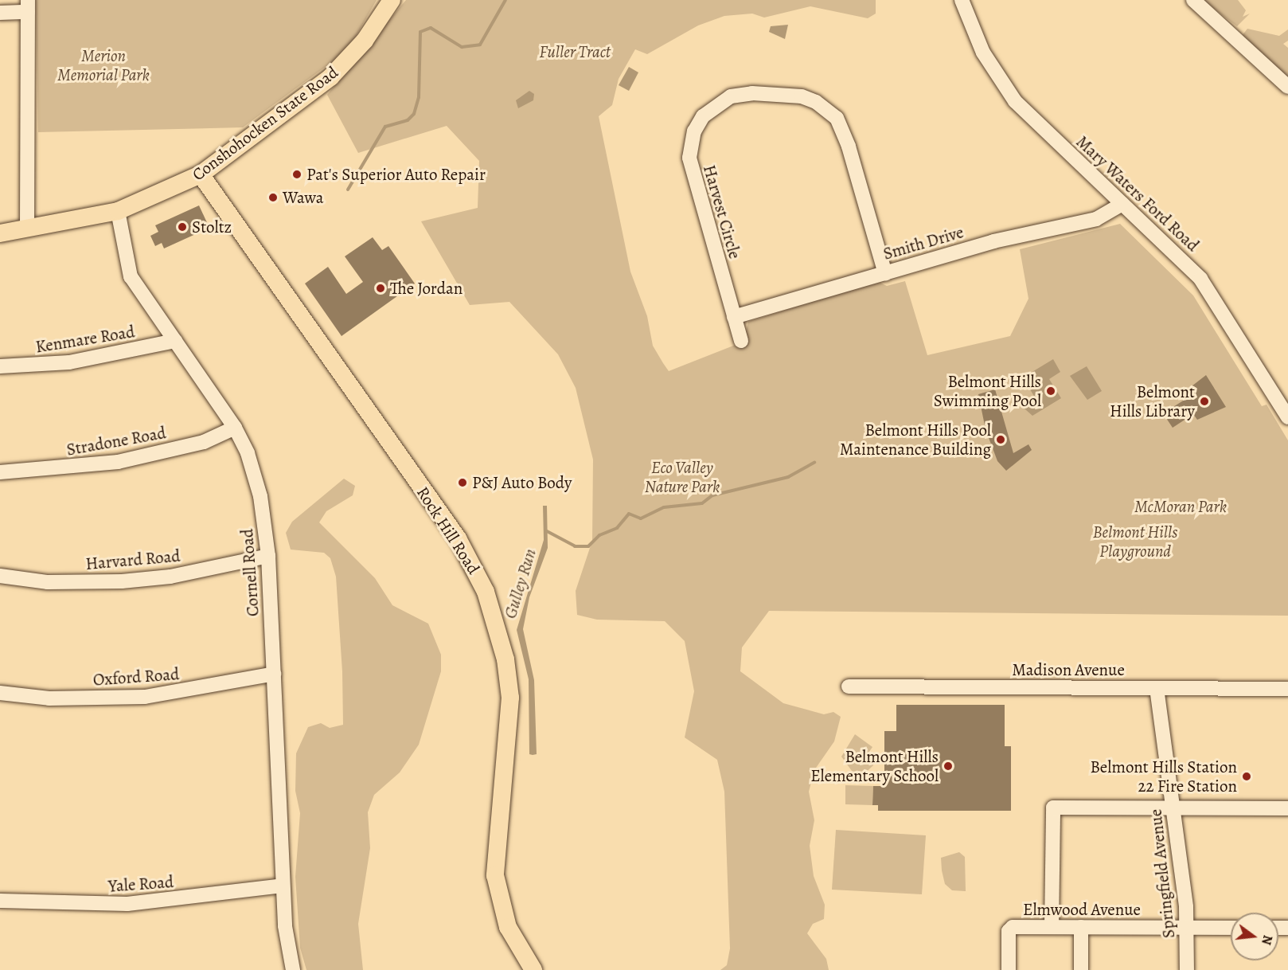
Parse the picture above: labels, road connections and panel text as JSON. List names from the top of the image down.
{
  "streets": {
    "main road": ["Conshohocken State Road", "Rock Hill Road"],
    "street": [
      "Mary Waters Ford Road",
      "Harvest Circle",
      "Smith Drive",
      "Kenmare Road",
      "Stradone Road",
      "Harvard Road",
      "Cornell Road",
      "Madison Avenue",
      "Oxford Road",
      "Springfield Avenue",
      "Yale Road",
      "Elmwood Avenue"
    ]
  },
  "crossings": [
    ["Conshohocken State Road", "Rock Hill Road"],
    ["Conshohocken State Road", "Cornell Road"],
    ["Mary Waters Ford Road", "Smith Drive"],
    ["Harvest Circle", "Smith Drive"],
    ["Kenmare Road", "Cornell Road"],
    ["Stradone Road", "Cornell Road"],
    ["Harvard Road", "Cornell Road"],
    ["Cornell Road", "Oxford Road"],
    ["Cornell Road", "Yale Road"],
    ["Madison Avenue", "Springfield Avenue"],
    ["Springfield Avenue", "Elmwood Avenue"]
  ],
  "water": ["Gulley Run"],
  "parks": [
    "Fuller Tract",
    "Merion Memorial Park",
    "Eco Valley Nature Park",
    "McMoran Park",
    "Belmont Hills Playground"
  ],
  "places": [
    "Pat's Superior Auto Repair",
    "Wawa",
    "Stoltz",
    "The Jordan",
    "Belmont Hills Swimming Pool",
    "Belmont Hills Library",
    "Belmont Hills Pool Maintenance Building",
    "P&J Auto Body",
    "Belmont Hills Elementary School",
    "Belmont Hills Station 22 Fire Station"
  ],
  "north": "right"
}
